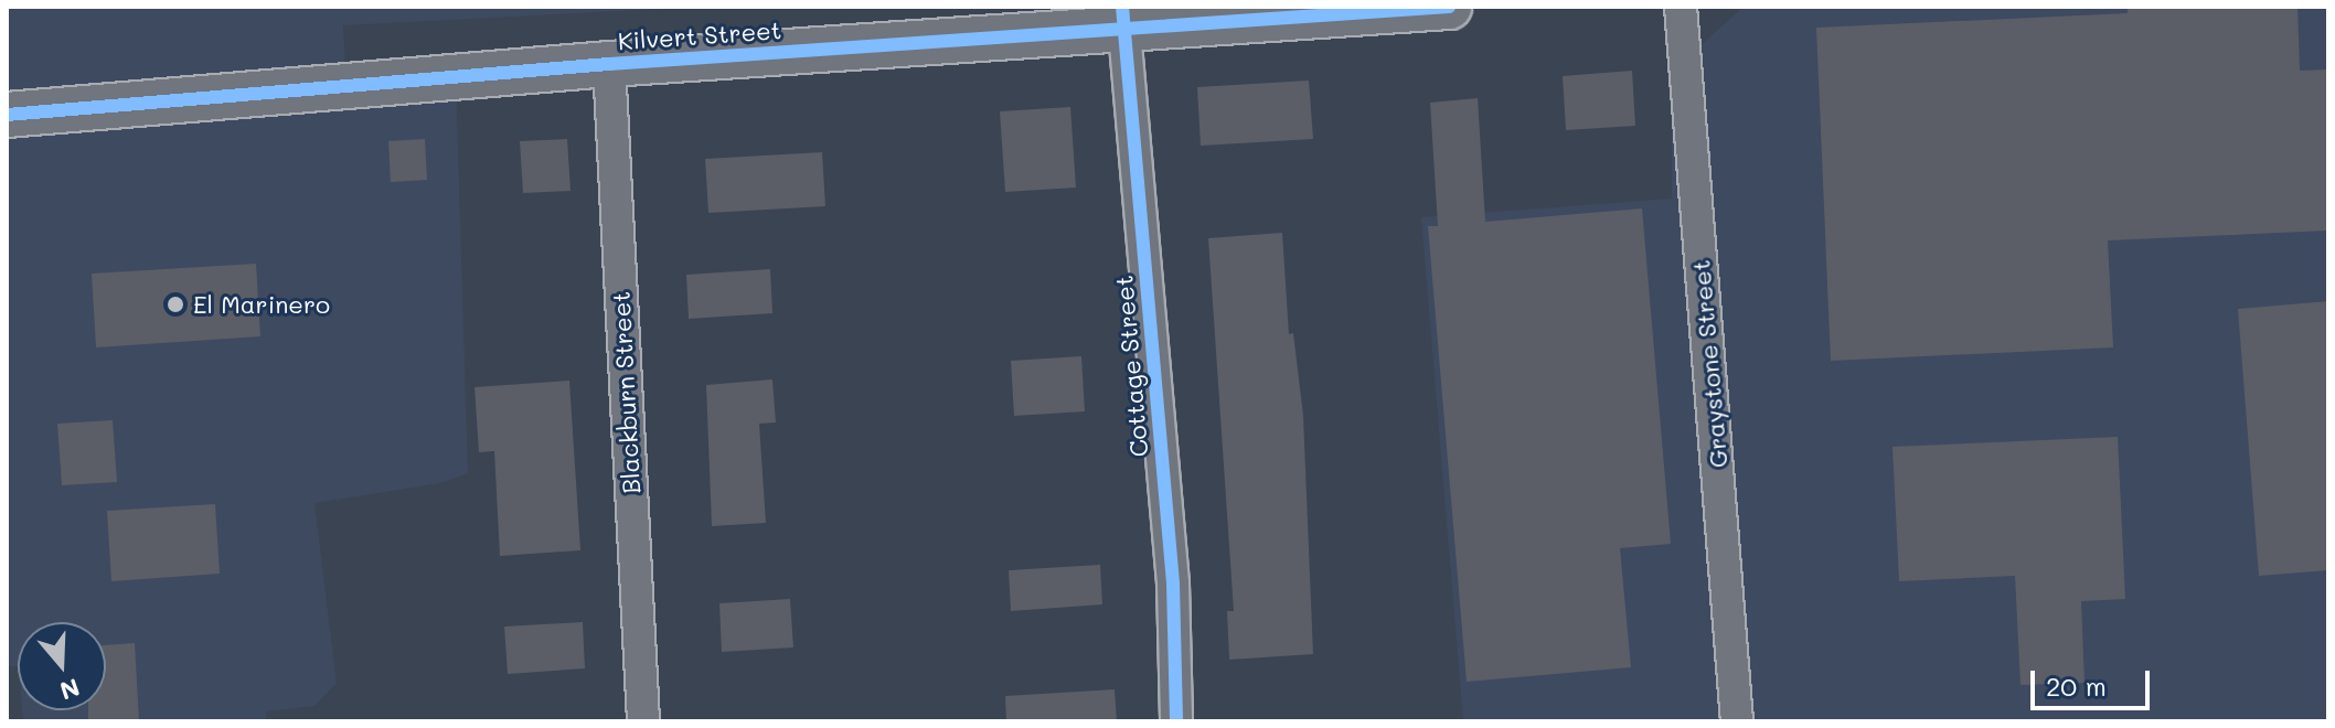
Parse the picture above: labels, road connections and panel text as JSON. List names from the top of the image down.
{
  "streets": {
    "street": [
      "Kilvert Street",
      "Graystone Street",
      "Cottage Street",
      "Blackburn Street"
    ]
  },
  "crossings": [
    ["Kilvert Street", "Cottage Street"],
    ["Kilvert Street", "Blackburn Street"]
  ],
  "places": ["El Marinero"],
  "scale_bar": "20 m",
  "north": "bottom"
}
